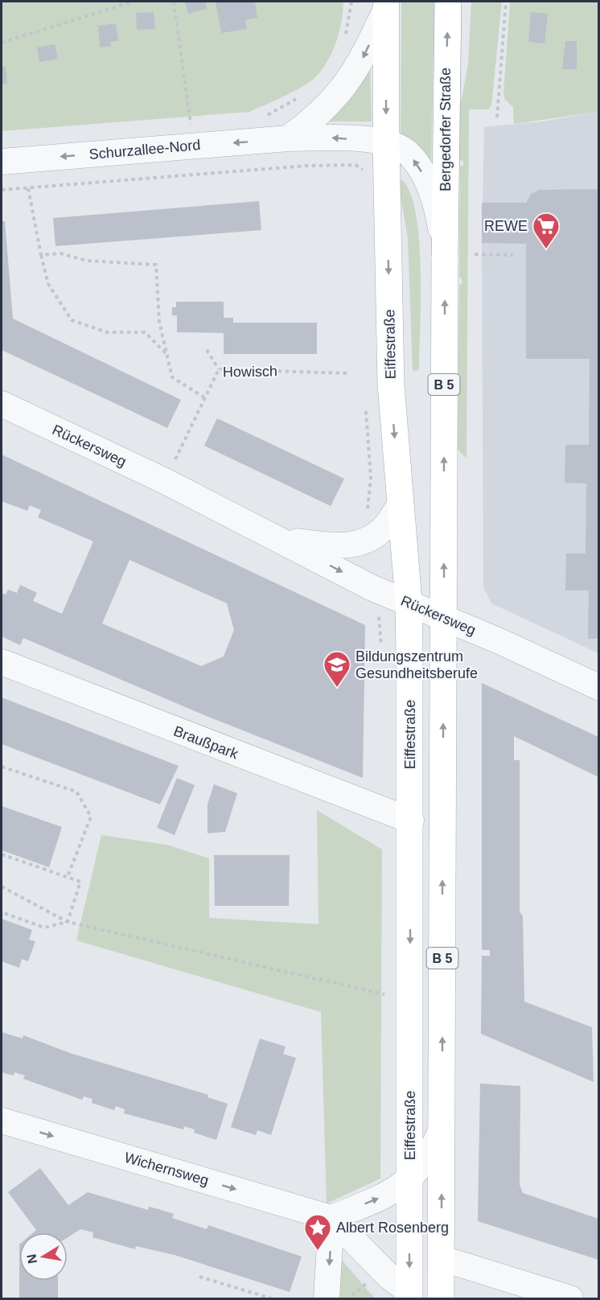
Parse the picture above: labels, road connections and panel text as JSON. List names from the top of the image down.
{
  "streets": {
    "main road": ["Bergedorfer Straße", "Eiffestraße", "B 5"],
    "street": [
      "Schurzallee-Nord",
      "Rückersweg",
      "Braußpark",
      "Wichernsweg"
    ],
    "path": ["Howisch"]
  },
  "crossings": [
    ["Bergedorfer Straße", "Schurzallee-Nord"],
    ["Bergedorfer Straße", "B 5"],
    ["Schurzallee-Nord", "Eiffestraße"],
    ["Schurzallee-Nord", "B 5"],
    ["Eiffestraße", "B 5"],
    ["Eiffestraße", "Rückersweg"],
    ["Eiffestraße", "Braußpark"],
    ["Eiffestraße", "Wichernsweg"],
    ["Howisch", "Rückersweg"],
    ["B 5", "Rückersweg"]
  ],
  "one_way": ["Schurzallee-Nord", "Wichernsweg"],
  "places": {
    "supermarket": ["REWE"],
    "school or university": ["Bildungszentrum Gesundheitsberufe"],
    "place": ["Albert Rosenberg"]
  },
  "north": "left"
}
